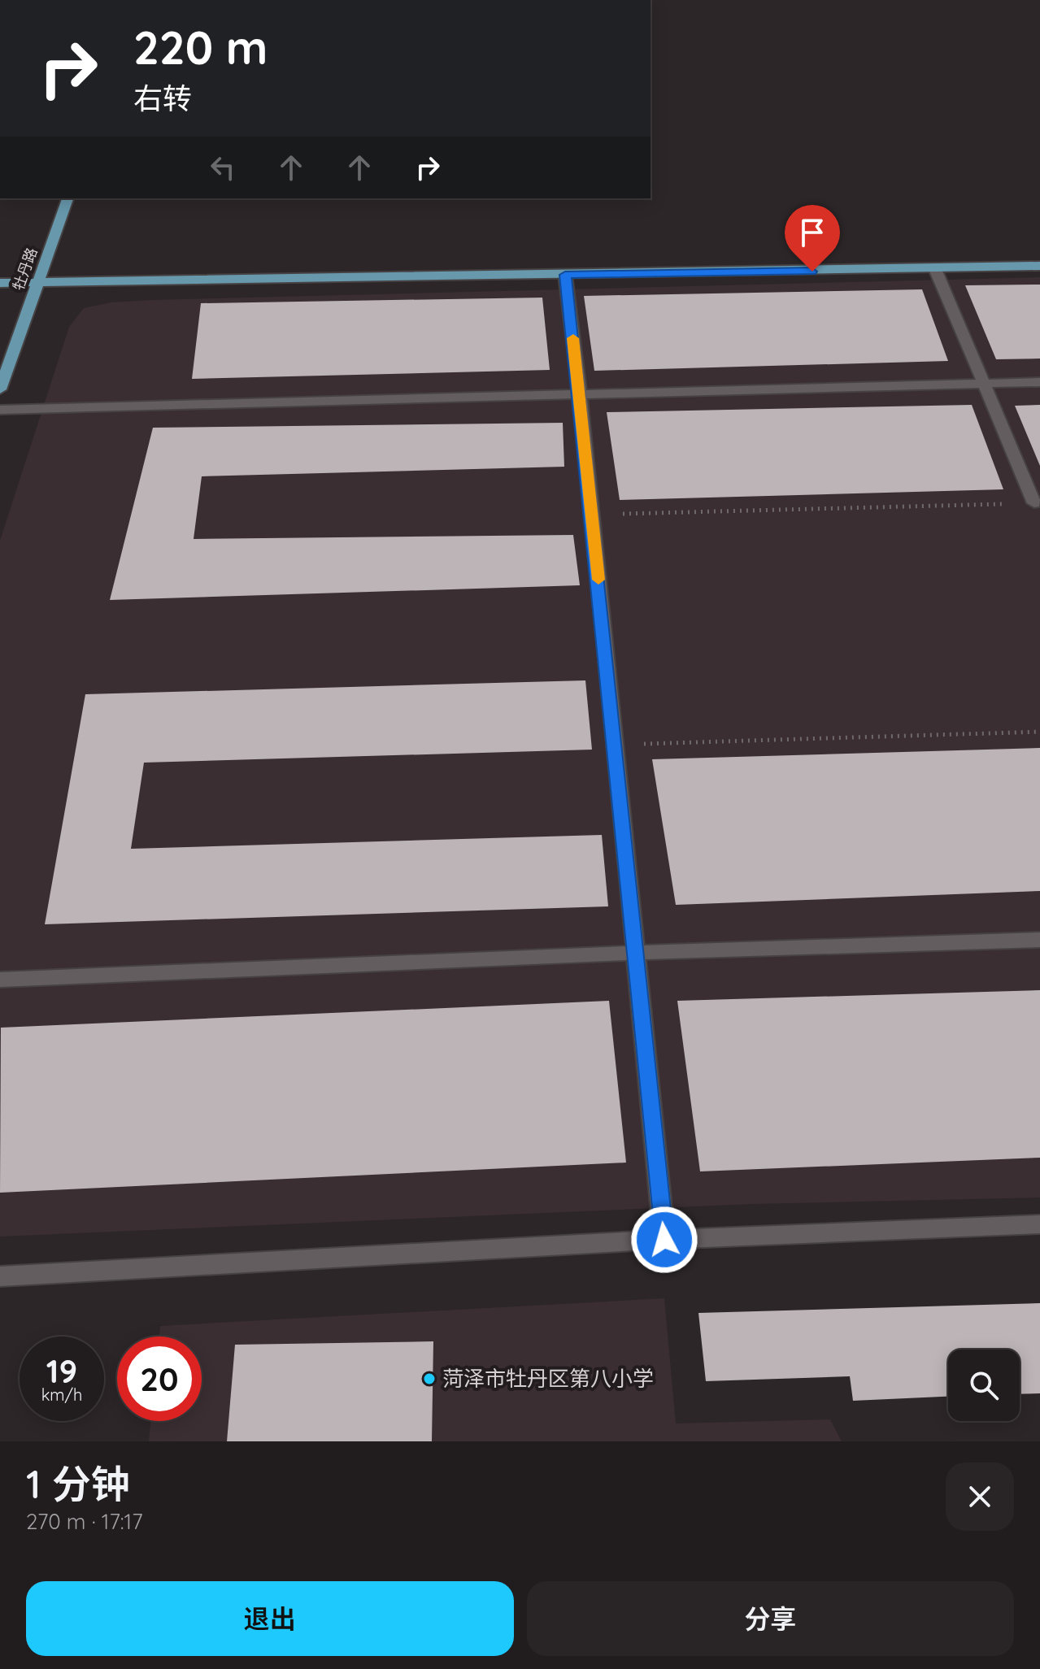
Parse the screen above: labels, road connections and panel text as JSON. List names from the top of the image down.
{
  "streets": {
    "main road": ["牡丹路"]
  },
  "places": ["菏泽市牡丹区第八小学"],
  "page": {
    "turn": ["220 m", "右转"],
    "speed": "19 km/h",
    "limit": "20",
    "heading": ["1 分钟", "270 m · 17:17"],
    "buttons": ["退出", "分享"]
  }
}
